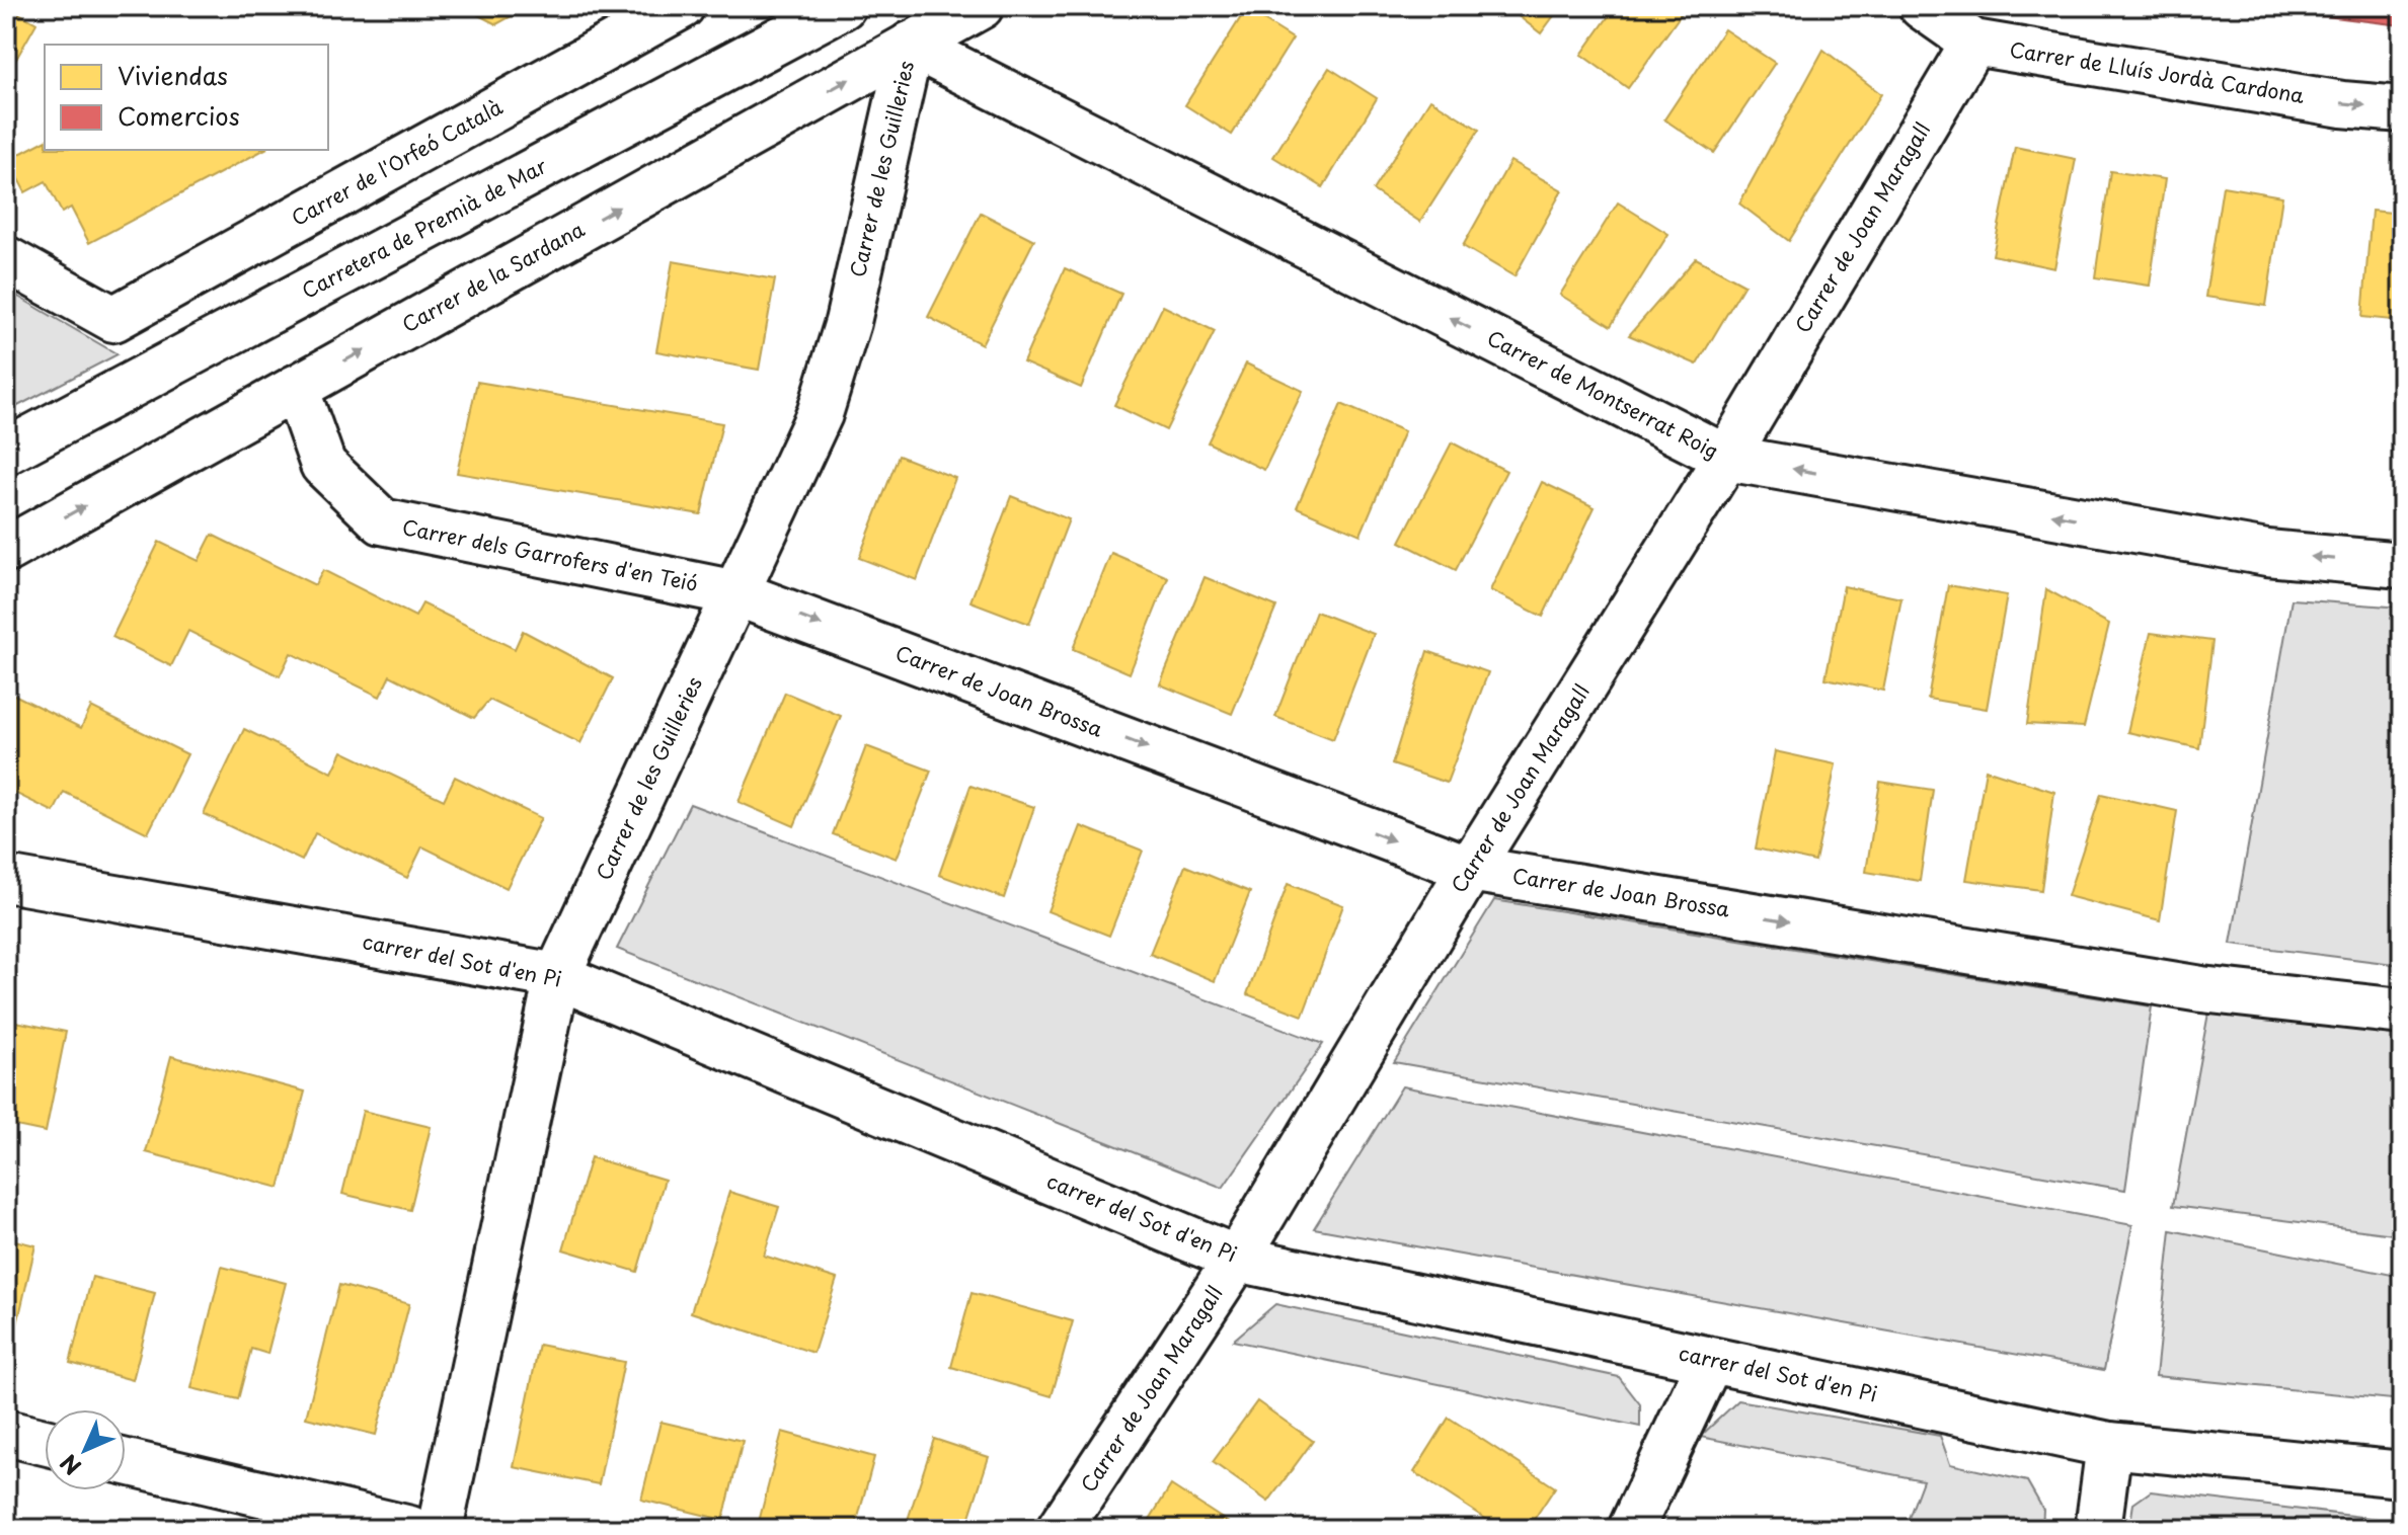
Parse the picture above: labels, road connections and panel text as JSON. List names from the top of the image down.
{
  "streets": {
    "street": [
      "Carrer de Lluís Jordà Cardona",
      "Carrer de l'Orfeó Català",
      "Carrer de les Guilleries",
      "Carrer de Joan Maragall",
      "Carretera de Premià de Mar",
      "Carrer de la Sardana",
      "Carrer de Montserrat Roig",
      "Carrer dels Garrofers d'en Teió",
      "Carrer de Joan Brossa",
      "carrer del Sot d'en Pi"
    ]
  },
  "crossings": [
    ["Carrer de Lluís Jordà Cardona", "Carrer de Joan Maragall"],
    ["Carrer de les Guilleries", "Carrer de la Sardana"],
    ["Carrer de les Guilleries", "Carrer de Montserrat Roig"],
    ["Carrer de les Guilleries", "Carrer dels Garrofers d'en Teió"],
    ["Carrer de les Guilleries", "Carrer de Joan Brossa"],
    ["Carrer de les Guilleries", "carrer del Sot d'en Pi"],
    ["Carrer de Joan Maragall", "Carrer de Montserrat Roig"],
    ["Carrer de Joan Maragall", "Carrer de Joan Brossa"],
    ["Carrer de Joan Maragall", "carrer del Sot d'en Pi"],
    ["Carrer de la Sardana", "Carrer de Montserrat Roig"],
    ["Carrer de la Sardana", "Carrer dels Garrofers d'en Teió"],
    ["Carrer dels Garrofers d'en Teió", "Carrer de Joan Brossa"]
  ],
  "one_way": [
    "Carrer de Lluís Jordà Cardona",
    "Carrer de la Sardana",
    "Carrer de Montserrat Roig",
    "Carrer de Joan Brossa"
  ],
  "legend": ["Viviendas", "Comercios"],
  "north": "bottom left"
}
